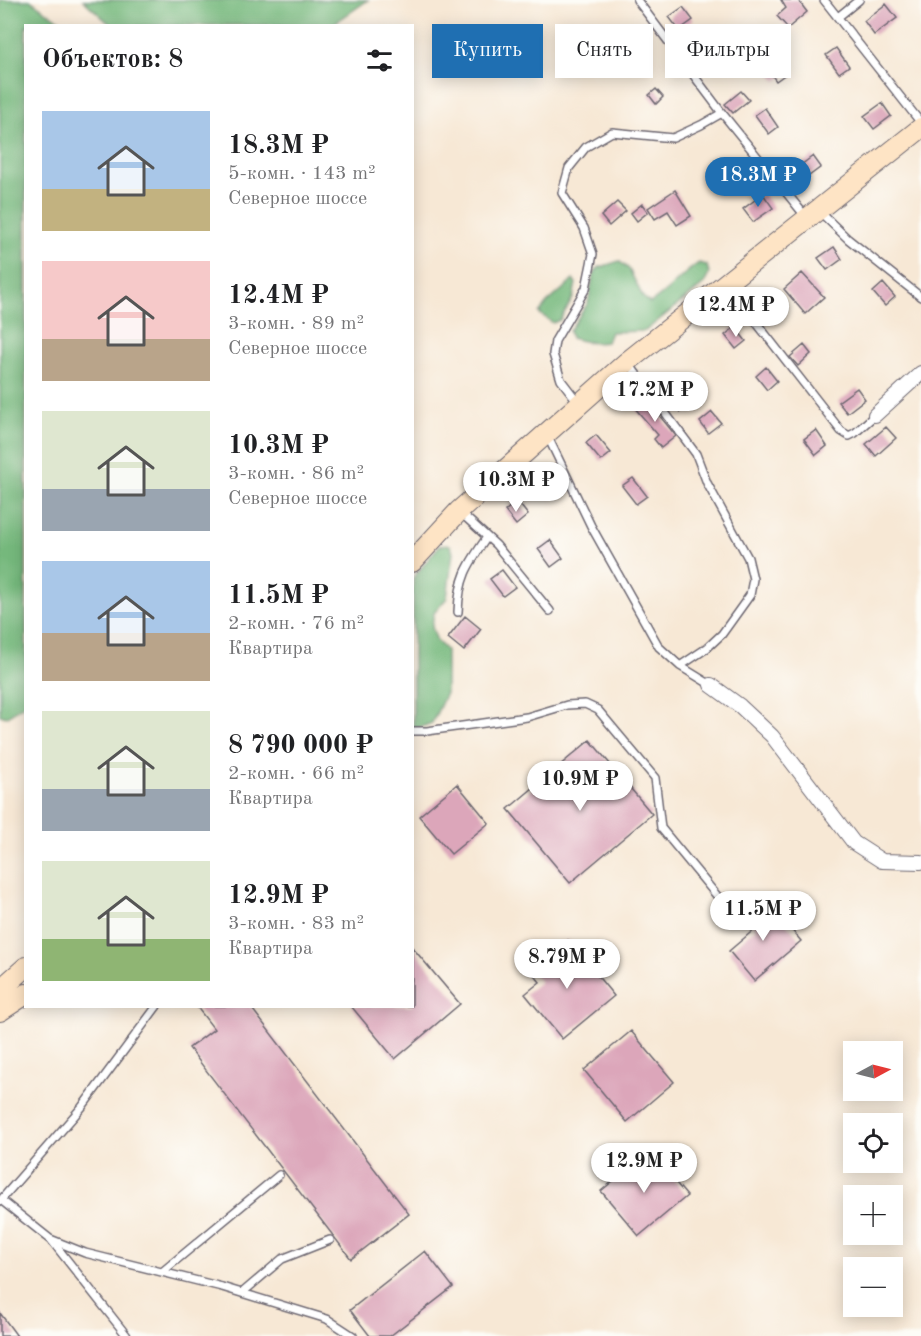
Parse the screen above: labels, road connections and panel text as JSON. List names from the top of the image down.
{
  "north": "right",
  "page": {
    "chip": ["Купить", "Снять", "Фильтры"],
    "heading": "Объектов: 8",
    "list": [
      {
        "name": "18.3M ₽",
        "note": "5-комн. · 143 m² · Северное шоссе"
      },
      {
        "name": "12.4M ₽",
        "note": "3-комн. · 89 m² · Северное шоссе"
      },
      {
        "name": "10.3M ₽",
        "note": "3-комн. · 86 m² · Северное шоссе"
      },
      {
        "name": "11.5M ₽",
        "note": "2-комн. · 76 m² · Квартира"
      },
      {
        "name": "8 790 000 ₽",
        "note": "2-комн. · 66 m² · Квартира"
      },
      {
        "name": "12.9M ₽",
        "note": "3-комн. · 83 m² · Квартира"
      }
    ],
    "price": [
      "18.3M ₽",
      "12.4M ₽",
      "17.2M ₽",
      "10.3M ₽",
      "10.9M ₽",
      "11.5M ₽",
      "8.79M ₽",
      "12.9M ₽"
    ],
    "map_buttons": ["+", "−"]
  }
}
